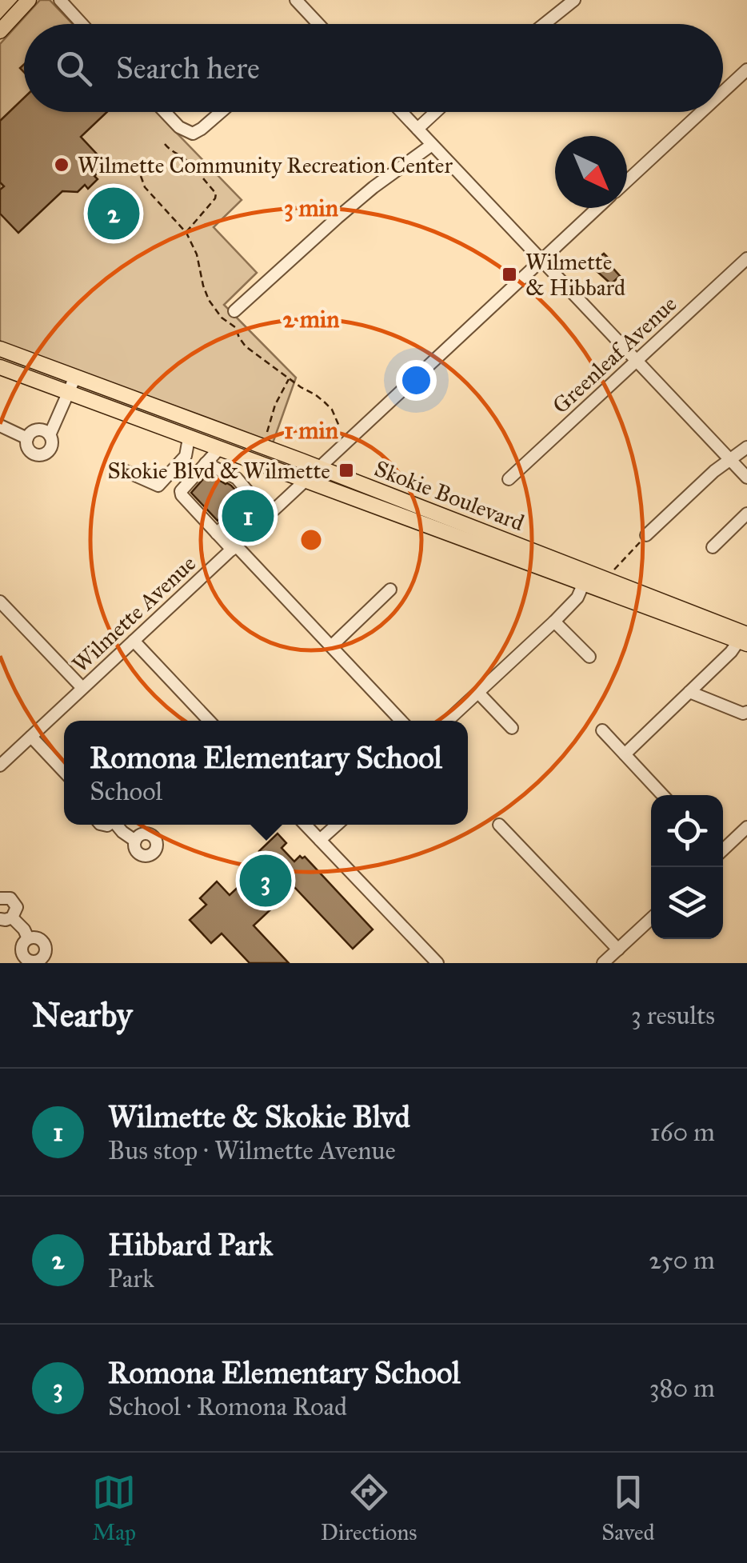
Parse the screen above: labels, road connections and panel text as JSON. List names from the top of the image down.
{
  "streets": {
    "main road": ["Skokie Boulevard"],
    "street": ["Greenleaf Avenue", "Wilmette Avenue"]
  },
  "crossings": [
    ["Skokie Boulevard", "Wilmette Avenue"]
  ],
  "places": {
    "other": ["Wilmette Community Recreation Center"],
    "transit": ["Wilmette & Hibbard", "Skokie Blvd & Wilmette"]
  },
  "north": "bottom right",
  "page": {
    "search": "Search here",
    "pins": ["2", "1", "3"],
    "popup": ["Romona Elementary School", "School"],
    "heading": ["Nearby", "3 results"],
    "list": [
      {
        "mark": "1",
        "name": "Wilmette & Skokie Blvd",
        "note": "Bus stop · Wilmette Avenue",
        "value": "160 m"
      },
      {
        "mark": "2",
        "name": "Hibbard Park",
        "note": "Park",
        "value": "250 m"
      },
      {
        "mark": "3",
        "name": "Romona Elementary School",
        "note": "School · Romona Road",
        "value": "380 m"
      }
    ],
    "nav": ["Map", "Directions", "Saved"]
  },
  "rings": ["3 min", "2 min", "1 min"]
}
